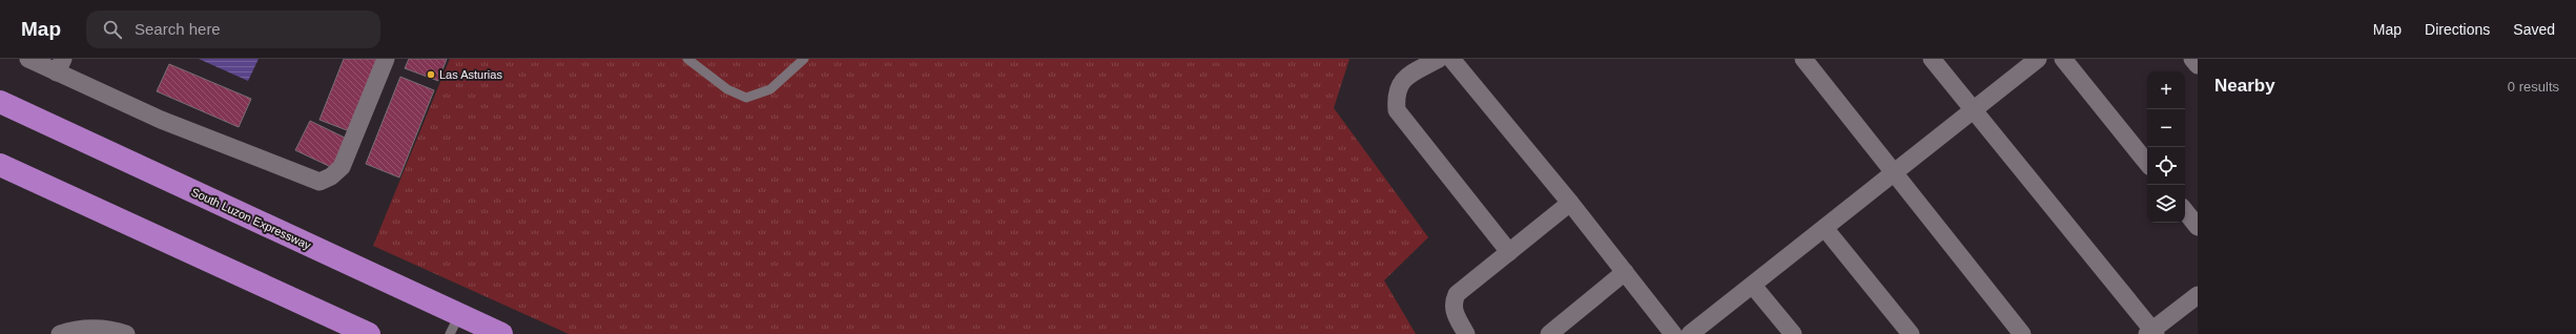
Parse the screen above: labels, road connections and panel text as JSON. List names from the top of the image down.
{
  "streets": {
    "highway": ["South Luzon Expressway"]
  },
  "places": ["Las Asturias"],
  "page": {
    "header": "Map",
    "search": "Search here",
    "nav": ["Map", "Directions", "Saved"],
    "heading": ["Nearby", "0 results"],
    "map_buttons": ["+", "−"]
  }
}
